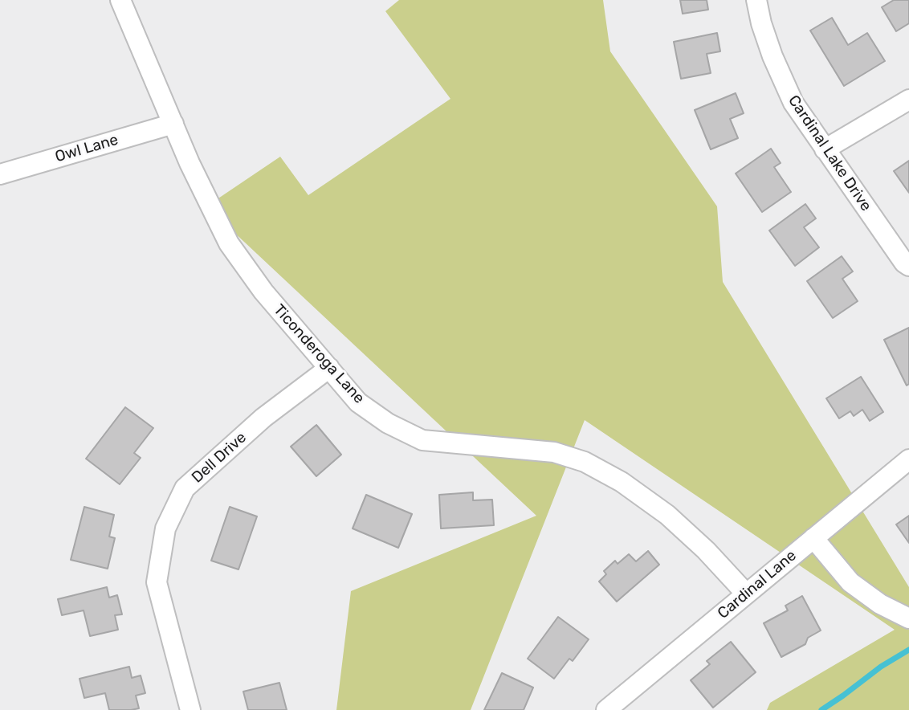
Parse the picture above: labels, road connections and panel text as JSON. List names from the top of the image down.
{
  "streets": {
    "street": [
      "Owl Lane",
      "Cardinal Lake Drive",
      "Ticonderoga Lane",
      "Dell Drive",
      "Cardinal Lane"
    ]
  },
  "crossings": [
    ["Owl Lane", "Ticonderoga Lane"],
    ["Ticonderoga Lane", "Dell Drive"],
    ["Ticonderoga Lane", "Cardinal Lane"]
  ]
}
